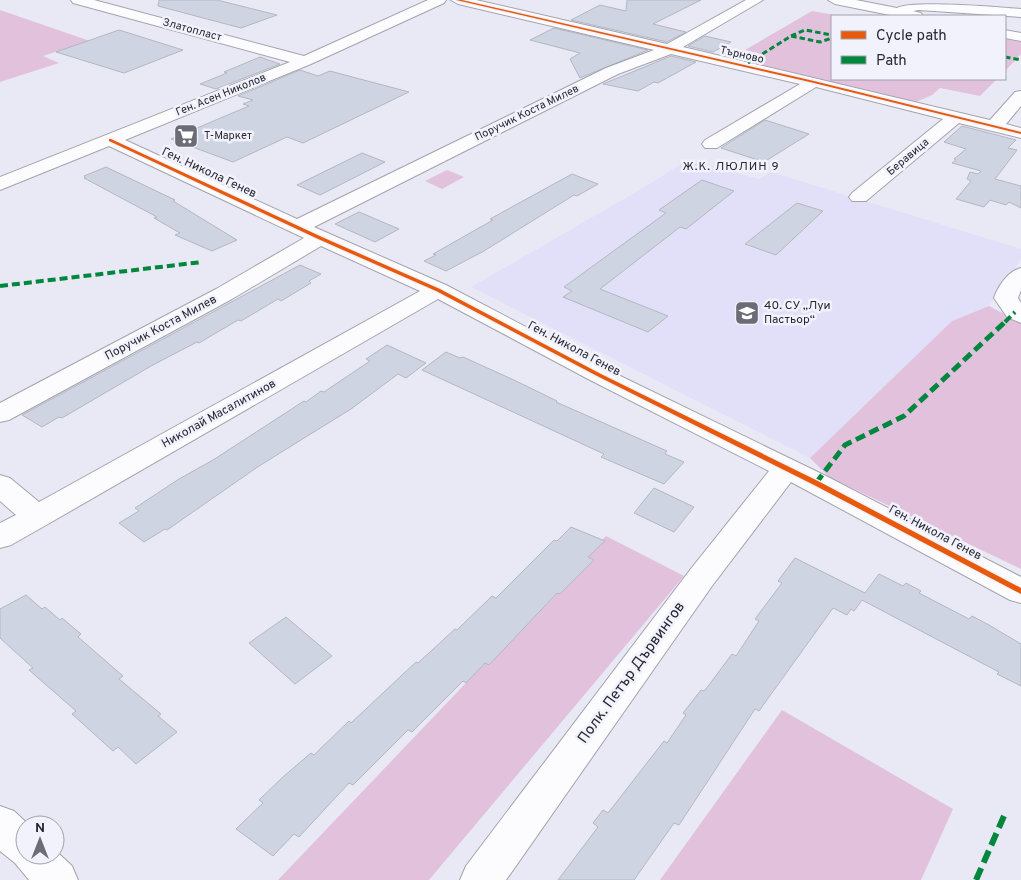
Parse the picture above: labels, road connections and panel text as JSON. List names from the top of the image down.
{
  "streets": {
    "street": [
      "Златопласт",
      "Търново",
      "Ген. Асен Николов",
      "Поручик Коста Милев",
      "Беравица",
      "Ген. Никола Генев",
      "Николай Масалитинов",
      "Полк. Петър Дървингов"
    ]
  },
  "crossings": [
    ["Златопласт", "Ген. Асен Николов"],
    ["Търново", "Поручик Коста Милев"],
    ["Търново", "Беравица"],
    ["Ген. Асен Николов", "Ген. Никола Генев"],
    ["Поручик Коста Милев", "Ген. Никола Генев"],
    ["Ген. Никола Генев", "Николай Масалитинов"],
    ["Ген. Никола Генев", "Полк. Петър Дървингов"]
  ],
  "districts": ["Ж.К. ЛЮЛИН 9"],
  "places": {
    "supermarket": ["Т-Маркет"],
    "school or university": ["40. СУ „Луи Пастьор“"]
  },
  "legend": ["Cycle path", "Path"],
  "north": "top"
}
